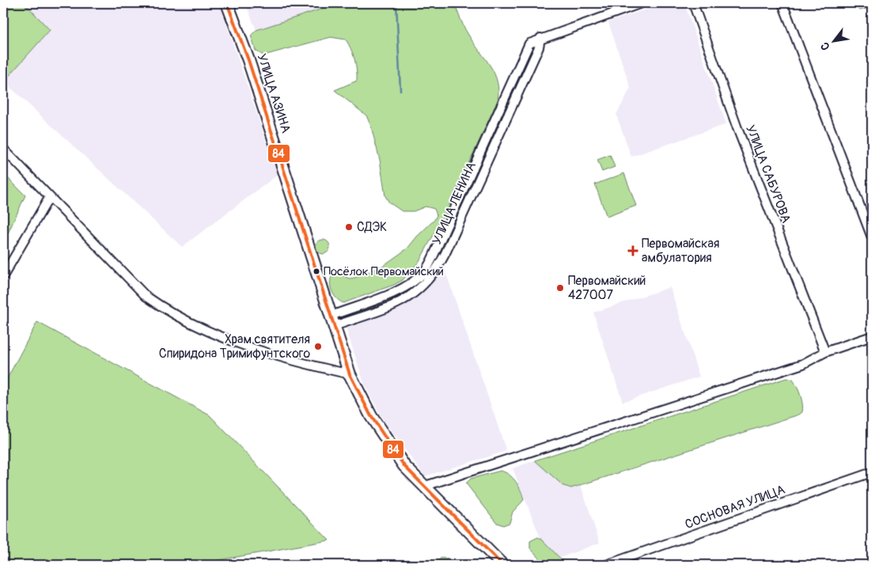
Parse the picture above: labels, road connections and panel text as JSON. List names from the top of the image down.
{
  "streets": {
    "street": [
      "УЛИЦА АЗИНА",
      "УЛИЦА САБУРОВА",
      "УЛИЦА ЛЕНИНА",
      "СОСНОВАЯ УЛИЦА"
    ]
  },
  "crossings": [
    ["УЛИЦА АЗИНА", "УЛИЦА ЛЕНИНА"]
  ],
  "places": {
    "other": [
      "СДЭК",
      "Посёлок Первомайский",
      "Первомайский 427007",
      "Храм святителя Спиридона Тримифунтского"
    ],
    "health": ["Первомайская амбулатория"]
  },
  "lines": ["transit line 84"],
  "north": "bottom left"
}
